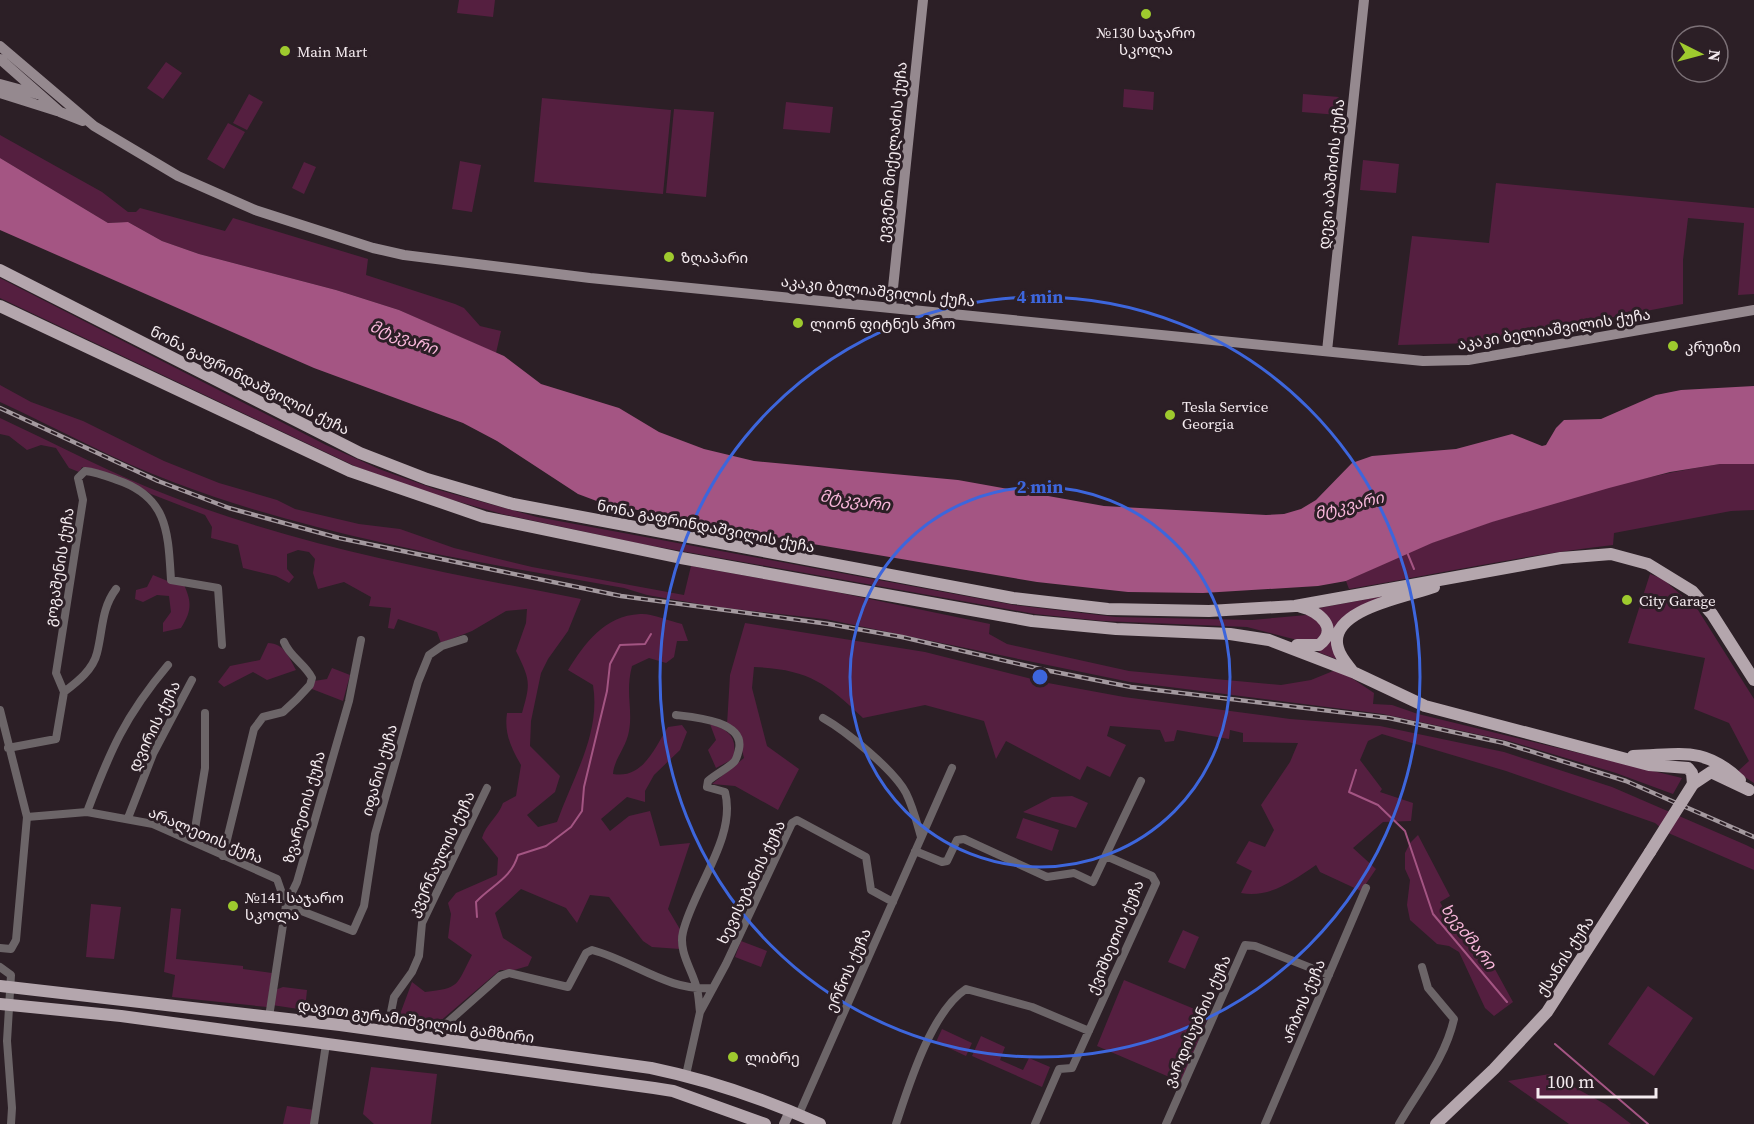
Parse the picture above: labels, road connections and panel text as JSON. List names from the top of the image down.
{
  "streets": {
    "main road": [
      "ევგენი მიქელაძის ქუჩა",
      "დევი აბაშიძის ქუჩა",
      "აკაკი ბელიაშვილის ქუჩა",
      "ნონა გაფრინდაშვილის ქუჩა",
      "ქსანის ქუჩა",
      "დავით გურამიშვილის გამზირი"
    ],
    "street": [
      "გოგაშენის ქუჩა",
      "დვირის ქუჩა",
      "იფანის ქუჩა",
      "ზვარეთის ქუჩა",
      "არალეთის ქუჩა",
      "კვერნაულის ქუჩა",
      "ხევისუბანის ქუჩა",
      "ქვიშხეთის ქუჩა",
      "ერწოს ქუჩა",
      "არბოს ქუჩა",
      "ვარდისუბნის ქუჩა"
    ]
  },
  "crossings": [
    ["ევგენი მიქელაძის ქუჩა", "აკაკი ბელიაშვილის ქუჩა"],
    ["დევი აბაშიძის ქუჩა", "აკაკი ბელიაშვილის ქუჩა"],
    ["დვირის ქუჩა", "არალეთის ქუჩა"],
    ["იფანის ქუჩა", "ზვარეთის ქუჩა"],
    ["იფანის ქუჩა", "არალეთის ქუჩა"],
    ["ზვარეთის ქუჩა", "არალეთის ქუჩა"],
    ["ზვარეთის ქუჩა", "დავით გურამიშვილის გამზირი"],
    ["კვერნაულის ქუჩა", "დავით გურამიშვილის გამზირი"],
    ["ხევისუბანის ქუჩა", "ერწოს ქუჩა"],
    ["ხევისუბანის ქუჩა", "დავით გურამიშვილის გამზირი"],
    ["ერწოს ქუჩა", "დავით გურამიშვილის გამზირი"],
    ["არბოს ქუჩა", "ვარდისუბნის ქუჩა"]
  ],
  "water": ["მტკვარი", "ხევძმარი"],
  "places": [
    "№130 საჯარო სკოლა",
    "Main Mart",
    "ზღაპარი",
    "ლიონ ფიტნეს პრო",
    "კრუიზი",
    "Tesla Service Georgia",
    "City Garage",
    "№141 საჯარო სკოლა",
    "ლიბრე"
  ],
  "scale_bar": "100 m",
  "north": "right",
  "rings": ["4 min", "2 min"]
}
